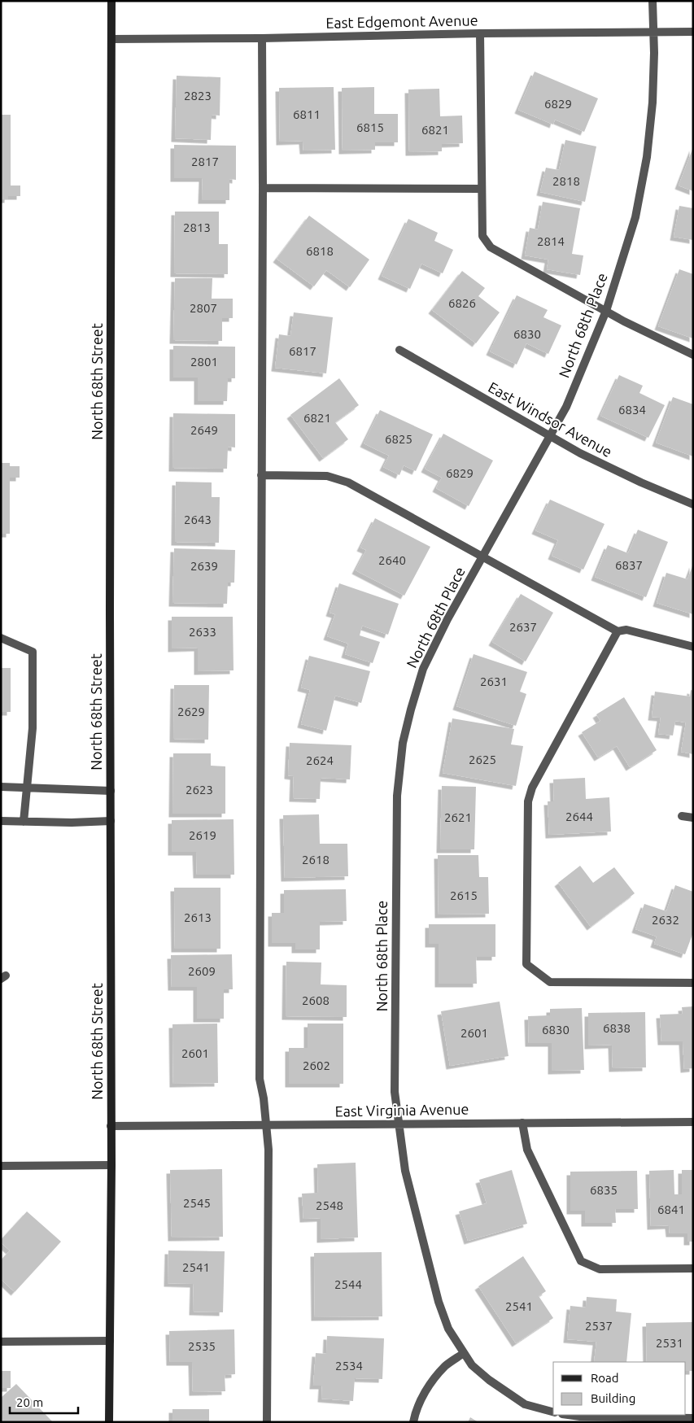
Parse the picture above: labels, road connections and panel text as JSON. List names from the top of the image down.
{
  "streets": {
    "street": [
      "East Edgemont Avenue",
      "North 68th Place",
      "North 68th Street",
      "East Windsor Avenue",
      "East Virginia Avenue"
    ]
  },
  "crossings": [
    ["East Edgemont Avenue", "North 68th Place"],
    ["East Edgemont Avenue", "North 68th Street"],
    ["North 68th Place", "East Windsor Avenue"],
    ["North 68th Place", "East Virginia Avenue"],
    ["North 68th Street", "East Virginia Avenue"]
  ],
  "house_numbers": [
    "2823",
    "6829",
    "6811",
    "6815",
    "6821",
    "2817",
    "2818",
    "2813",
    "2814",
    "6818",
    "6826",
    "2807",
    "6830",
    "6817",
    "2801",
    "6834",
    "6821",
    "2649",
    "6825",
    "6829",
    "2643",
    "2640",
    "6837",
    "2639",
    "2637",
    "2633",
    "2631",
    "2629",
    "2625",
    "2624",
    "2623",
    "2644",
    "2621",
    "2619",
    "2618",
    "2615",
    "2613",
    "2632",
    "2609",
    "2608",
    "6838",
    "6830",
    "2601",
    "2601",
    "2602",
    "6835",
    "2545",
    "2548",
    "6841",
    "2541",
    "2544",
    "2541",
    "2537",
    "2531",
    "2535",
    "2534"
  ],
  "legend": ["Road", "Building"],
  "scale_bar": "20 m"
}
